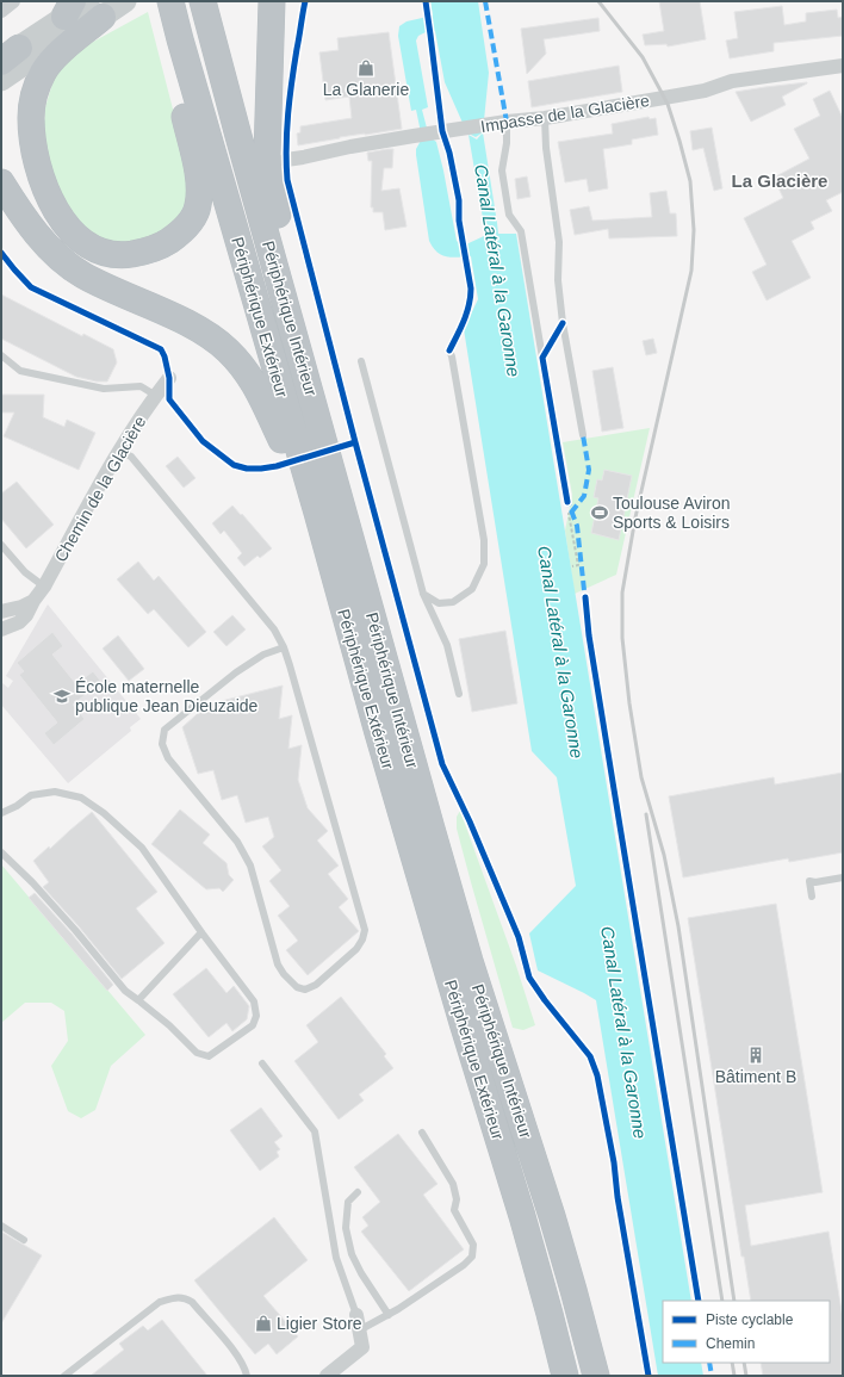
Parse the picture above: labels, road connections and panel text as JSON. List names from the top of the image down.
{
  "streets": {
    "highway": ["Périphérique Extérieur", "Périphérique Intérieur"],
    "street": ["Impasse de la Glacière", "Chemin de la Glacière"]
  },
  "districts": ["La Glacière"],
  "water": ["Canal Latéral à la Garonne"],
  "places": {
    "shop": ["La Glanerie", "Ligier Store"],
    "sports": ["Toulouse Aviron Sports & Loisirs"],
    "school or university": ["École maternelle publique Jean Dieuzaide"],
    "building": ["Bâtiment B"]
  },
  "legend": ["Piste cyclable", "Chemin"]
}
